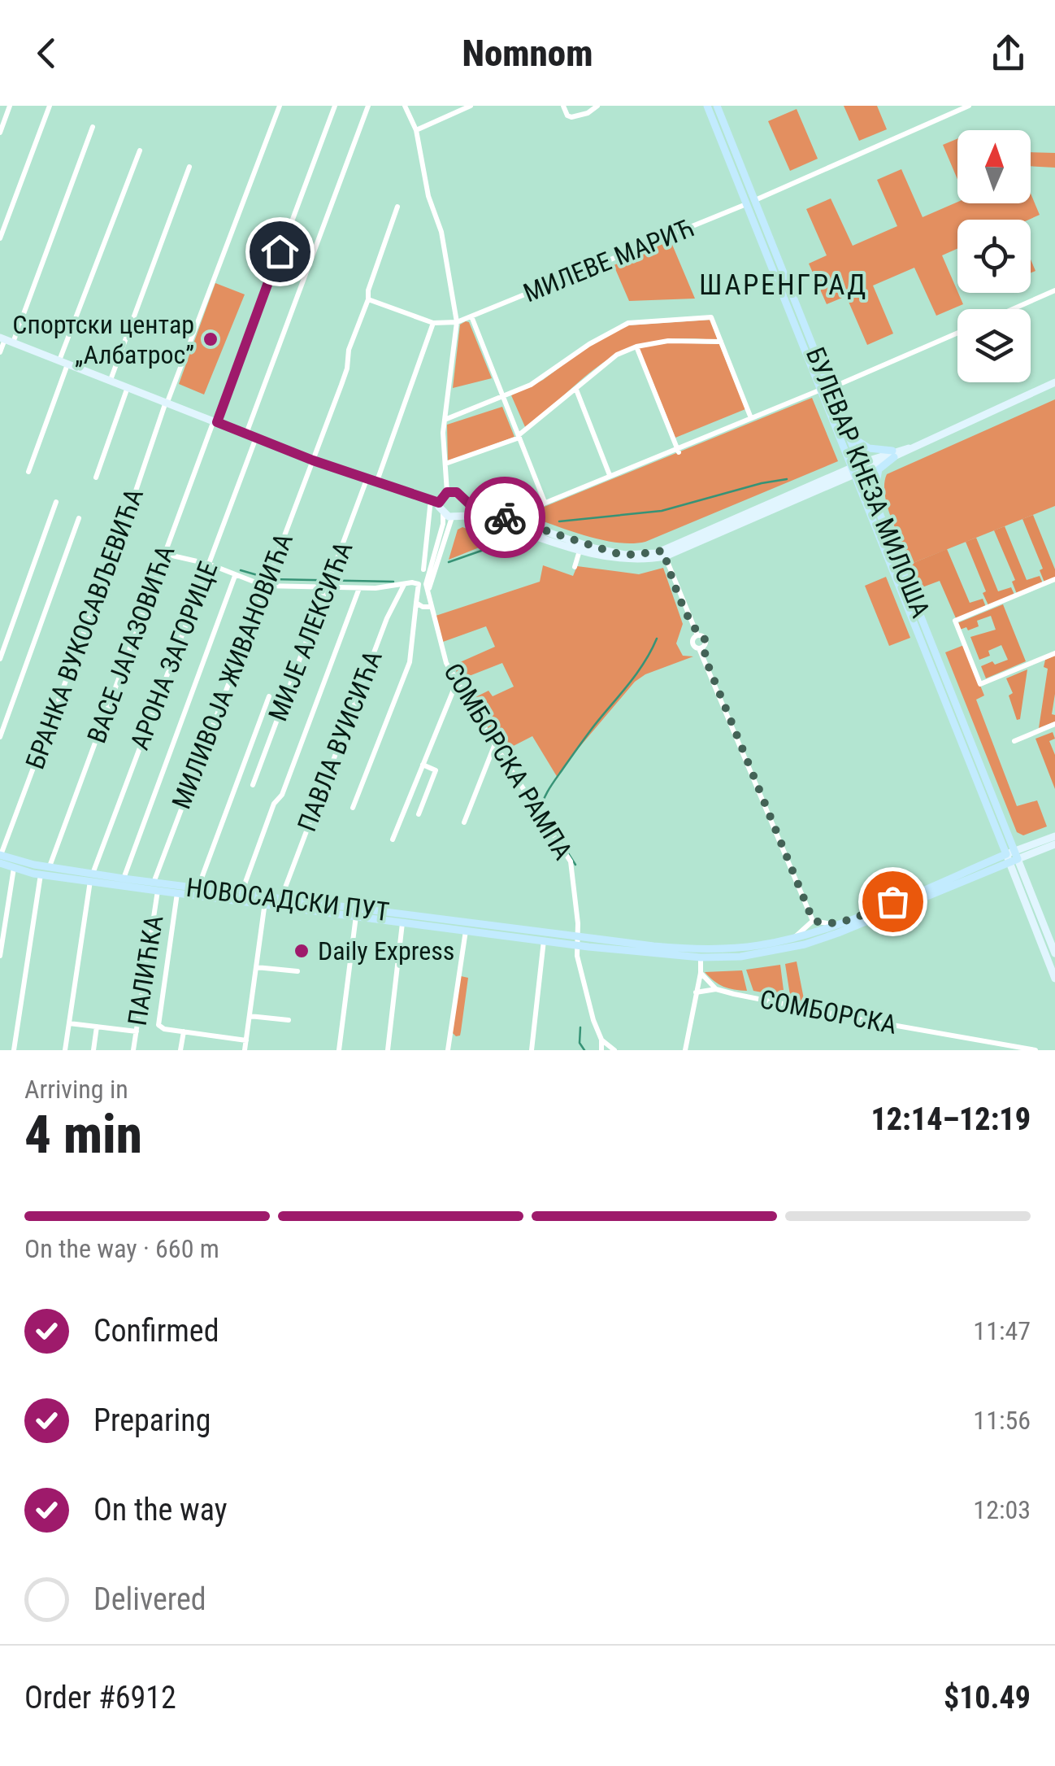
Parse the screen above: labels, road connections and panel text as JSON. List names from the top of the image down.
{
  "streets": {
    "main road": ["БУЛЕВАР КНЕЗА МИЛОША", "НОВОСАДСКИ ПУТ"],
    "street": [
      "МИЛЕВЕ МАРИЋ",
      "БРАНКА ВУКОСАВЉЕВИЋА",
      "МИЈЕ АЛЕКСИЋА",
      "ВАСЕ ЈАГАЗОВИЋА",
      "АРОНА ЗАГОРИЦЕ",
      "МИЛИВОЈА ЖИВАНОВИЋА",
      "ПАВЛА ВУИСИЋА",
      "СОМБОРСКА РАМПА",
      "ПАЛИЋКА",
      "СОМБОРСКА"
    ]
  },
  "crossings": [
    ["МИЛЕВЕ МАРИЋ", "БУЛЕВАР КНЕЗА МИЛОША"],
    ["МИЛЕВЕ МАРИЋ", "МИЛИВОЈА ЖИВАНОВИЋА"],
    ["БРАНКА ВУКОСАВЉЕВИЋА", "НОВОСАДСКИ ПУТ"],
    ["ВАСЕ ЈАГАЗОВИЋА", "НОВОСАДСКИ ПУТ"],
    ["АРОНА ЗАГОРИЦЕ", "НОВОСАДСКИ ПУТ"],
    ["МИЛИВОЈА ЖИВАНОВИЋА", "НОВОСАДСКИ ПУТ"],
    ["ПАВЛА ВУИСИЋА", "НОВОСАДСКИ ПУТ"],
    ["СОМБОРСКА РАМПА", "НОВОСАДСКИ ПУТ"],
    ["НОВОСАДСКИ ПУТ", "ПАЛИЋКА"]
  ],
  "districts": ["ШАРЕНГРАД"],
  "places": ["Спортски центар „Албатрос”", "Daily Express"],
  "north": "top",
  "page": {
    "header": "Nomnom",
    "heading": ["4 min", "Arriving in", "12:14–12:19"],
    "panel": ["Order #6912", "$10.49"],
    "bar": "On the way · 660 m",
    "list": [
      ["Confirmed", "11:47"],
      ["Preparing", "11:56"],
      ["On the way", "12:03"],
      "Delivered"
    ]
  }
}
